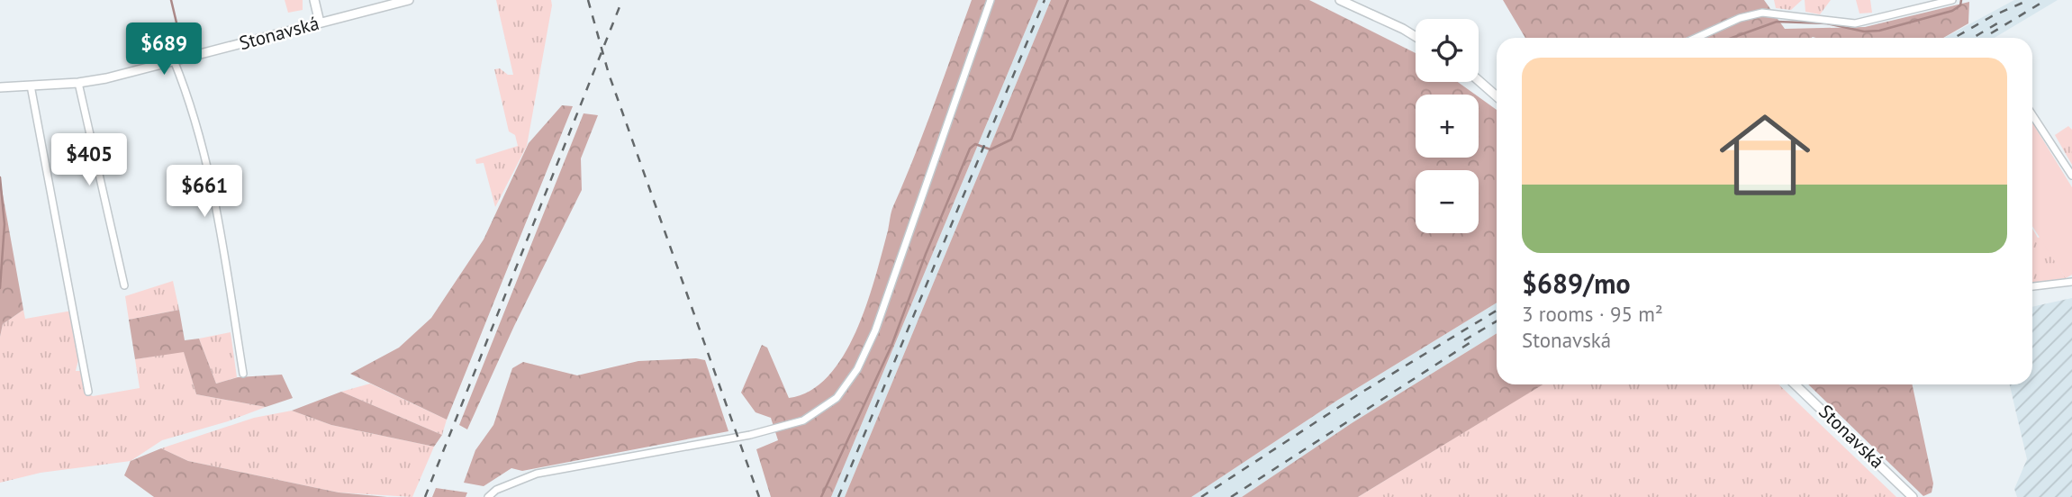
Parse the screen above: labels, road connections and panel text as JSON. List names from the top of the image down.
{
  "streets": {
    "street": ["Stonavská"]
  },
  "page": {
    "map_buttons": ["+", "−"],
    "price": ["$689", "$405", "$661"],
    "list": [
      {
        "name": "$689/mo",
        "note": "3 rooms · 95 m² · Stonavská"
      }
    ]
  }
}
